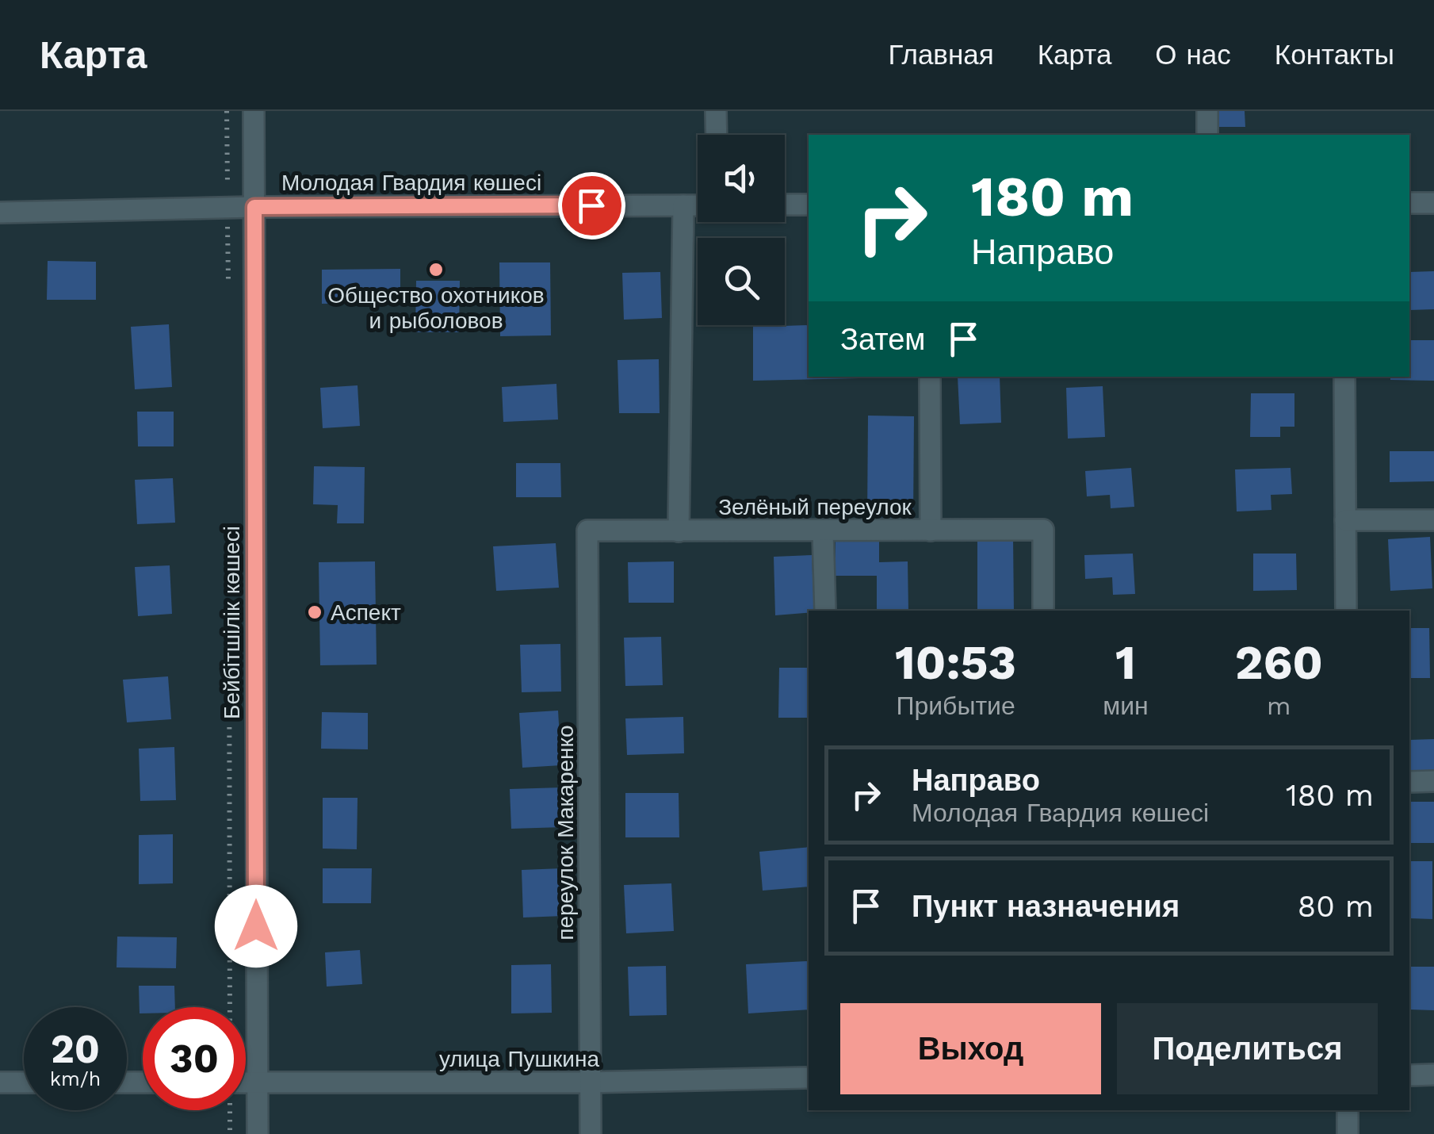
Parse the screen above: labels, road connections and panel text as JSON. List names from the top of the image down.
{
  "streets": {
    "street": [
      "Молодая Гвардия көшесі",
      "Зелёный переулок",
      "Бейбітшілік көшесі",
      "переулок Макаренко",
      "улица Пушкина"
    ]
  },
  "crossings": [
    ["Молодая Гвардия көшесі", "Бейбітшілік көшесі"],
    ["Зелёный переулок", "переулок Макаренко"],
    ["Бейбітшілік көшесі", "улица Пушкина"],
    ["переулок Макаренко", "улица Пушкина"]
  ],
  "places": ["Общество охотников и рыболовов", "Аспект"],
  "page": {
    "header": "Карта",
    "nav": [
      "Главная",
      "Карта",
      "О нас",
      "Контакты"
    ],
    "turn": ["180 m", "Направо"],
    "then": "Затем",
    "eta": [
      "10:53",
      "Прибытие",
      "1",
      "мин",
      "260",
      "m"
    ],
    "list": [
      {
        "name": "Направо",
        "note": "Молодая Гвардия көшесі",
        "value": "180 m"
      },
      {
        "name": "Пункт назначения",
        "value": "80 m"
      }
    ],
    "buttons": ["Выход", "Поделиться"],
    "speed": "20 km/h",
    "limit": "30"
  }
}
